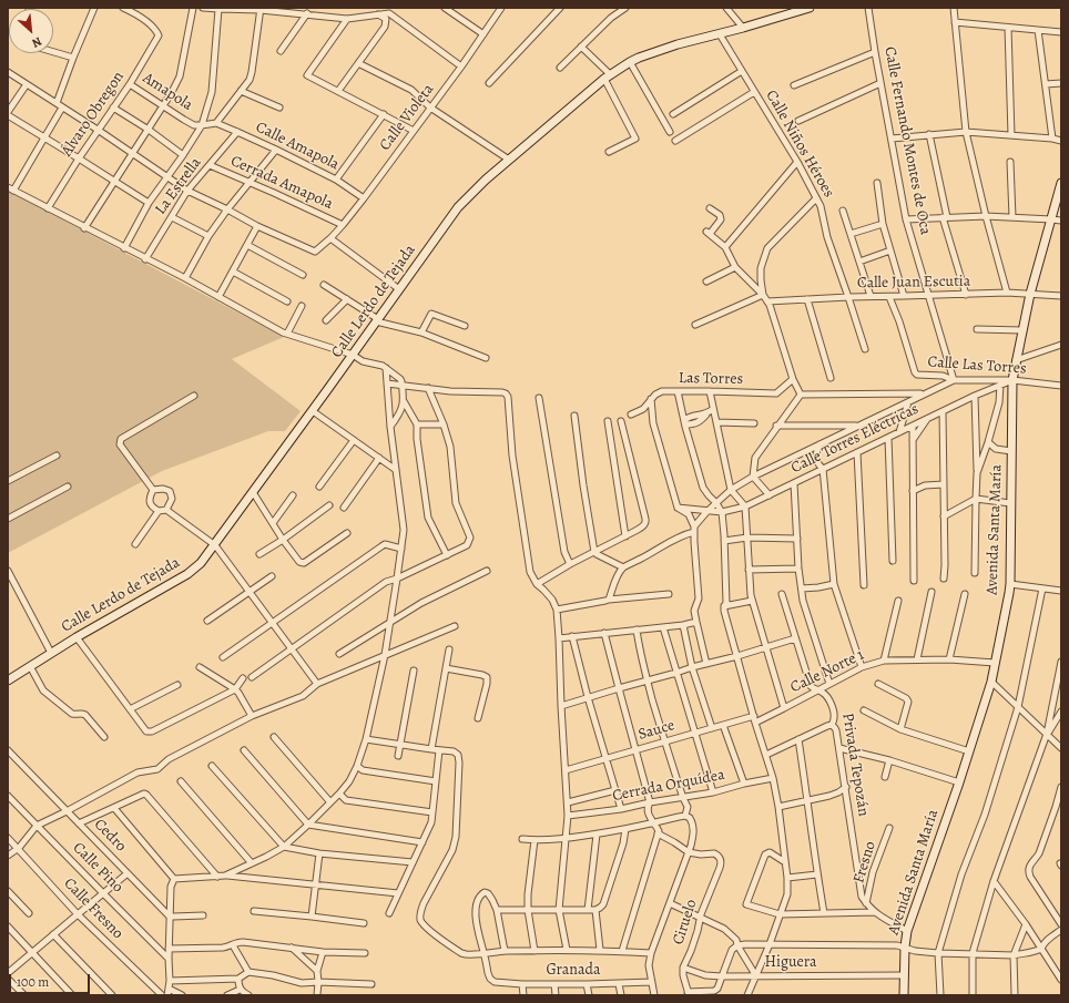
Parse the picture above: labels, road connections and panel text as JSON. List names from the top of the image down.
{
  "streets": {
    "main road": ["Calle Lerdo de Tejada", "Avenida Santa María"],
    "street": [
      "Amapola",
      "Álvaro Obregon",
      "Calle Violeta",
      "Calle Fernando Montes de Oca",
      "Calle Niños Héroes",
      "Calle Amapola",
      "Cerrada Amapola",
      "La Estrella",
      "Calle Juan Escutia",
      "Calle Las Torres",
      "Las Torres",
      "Calle Torres Eléctricas",
      "Calle Norte 1",
      "Sauce",
      "Privada Tepozán",
      "Cerrada Orquídea",
      "Cedro",
      "Fresno",
      "Calle Pino",
      "Calle Fresno",
      "Ciruelo",
      "Higuera",
      "Granada"
    ]
  },
  "crossings": [
    ["Amapola", "Álvaro Obregon"],
    ["Amapola", "Calle Amapola"],
    ["Calle Violeta", "Calle Amapola"],
    ["Calle Violeta", "Cerrada Amapola"],
    ["Calle Fernando Montes de Oca", "Calle Juan Escutia"],
    ["Calle Fernando Montes de Oca", "Calle Las Torres"],
    ["Calle Fernando Montes de Oca", "Calle Torres Eléctricas"],
    ["Calle Niños Héroes", "Calle Juan Escutia"],
    ["Calle Niños Héroes", "Calle Lerdo de Tejada"],
    ["Calle Amapola", "La Estrella"],
    ["Cerrada Amapola", "La Estrella"],
    ["Calle Juan Escutia", "Calle Las Torres"],
    ["Calle Juan Escutia", "Avenida Santa María"],
    ["Calle Las Torres", "Calle Torres Eléctricas"],
    ["Calle Las Torres", "Avenida Santa María"],
    ["Calle Torres Eléctricas", "Avenida Santa María"],
    ["Avenida Santa María", "Calle Norte 1"],
    ["Avenida Santa María", "Privada Tepozán"],
    ["Avenida Santa María", "Higuera"],
    ["Calle Norte 1", "Sauce"],
    ["Calle Norte 1", "Privada Tepozán"],
    ["Privada Tepozán", "Fresno"],
    ["Ciruelo", "Higuera"]
  ],
  "scale_bar": "100 m",
  "north": "bottom right"
}
